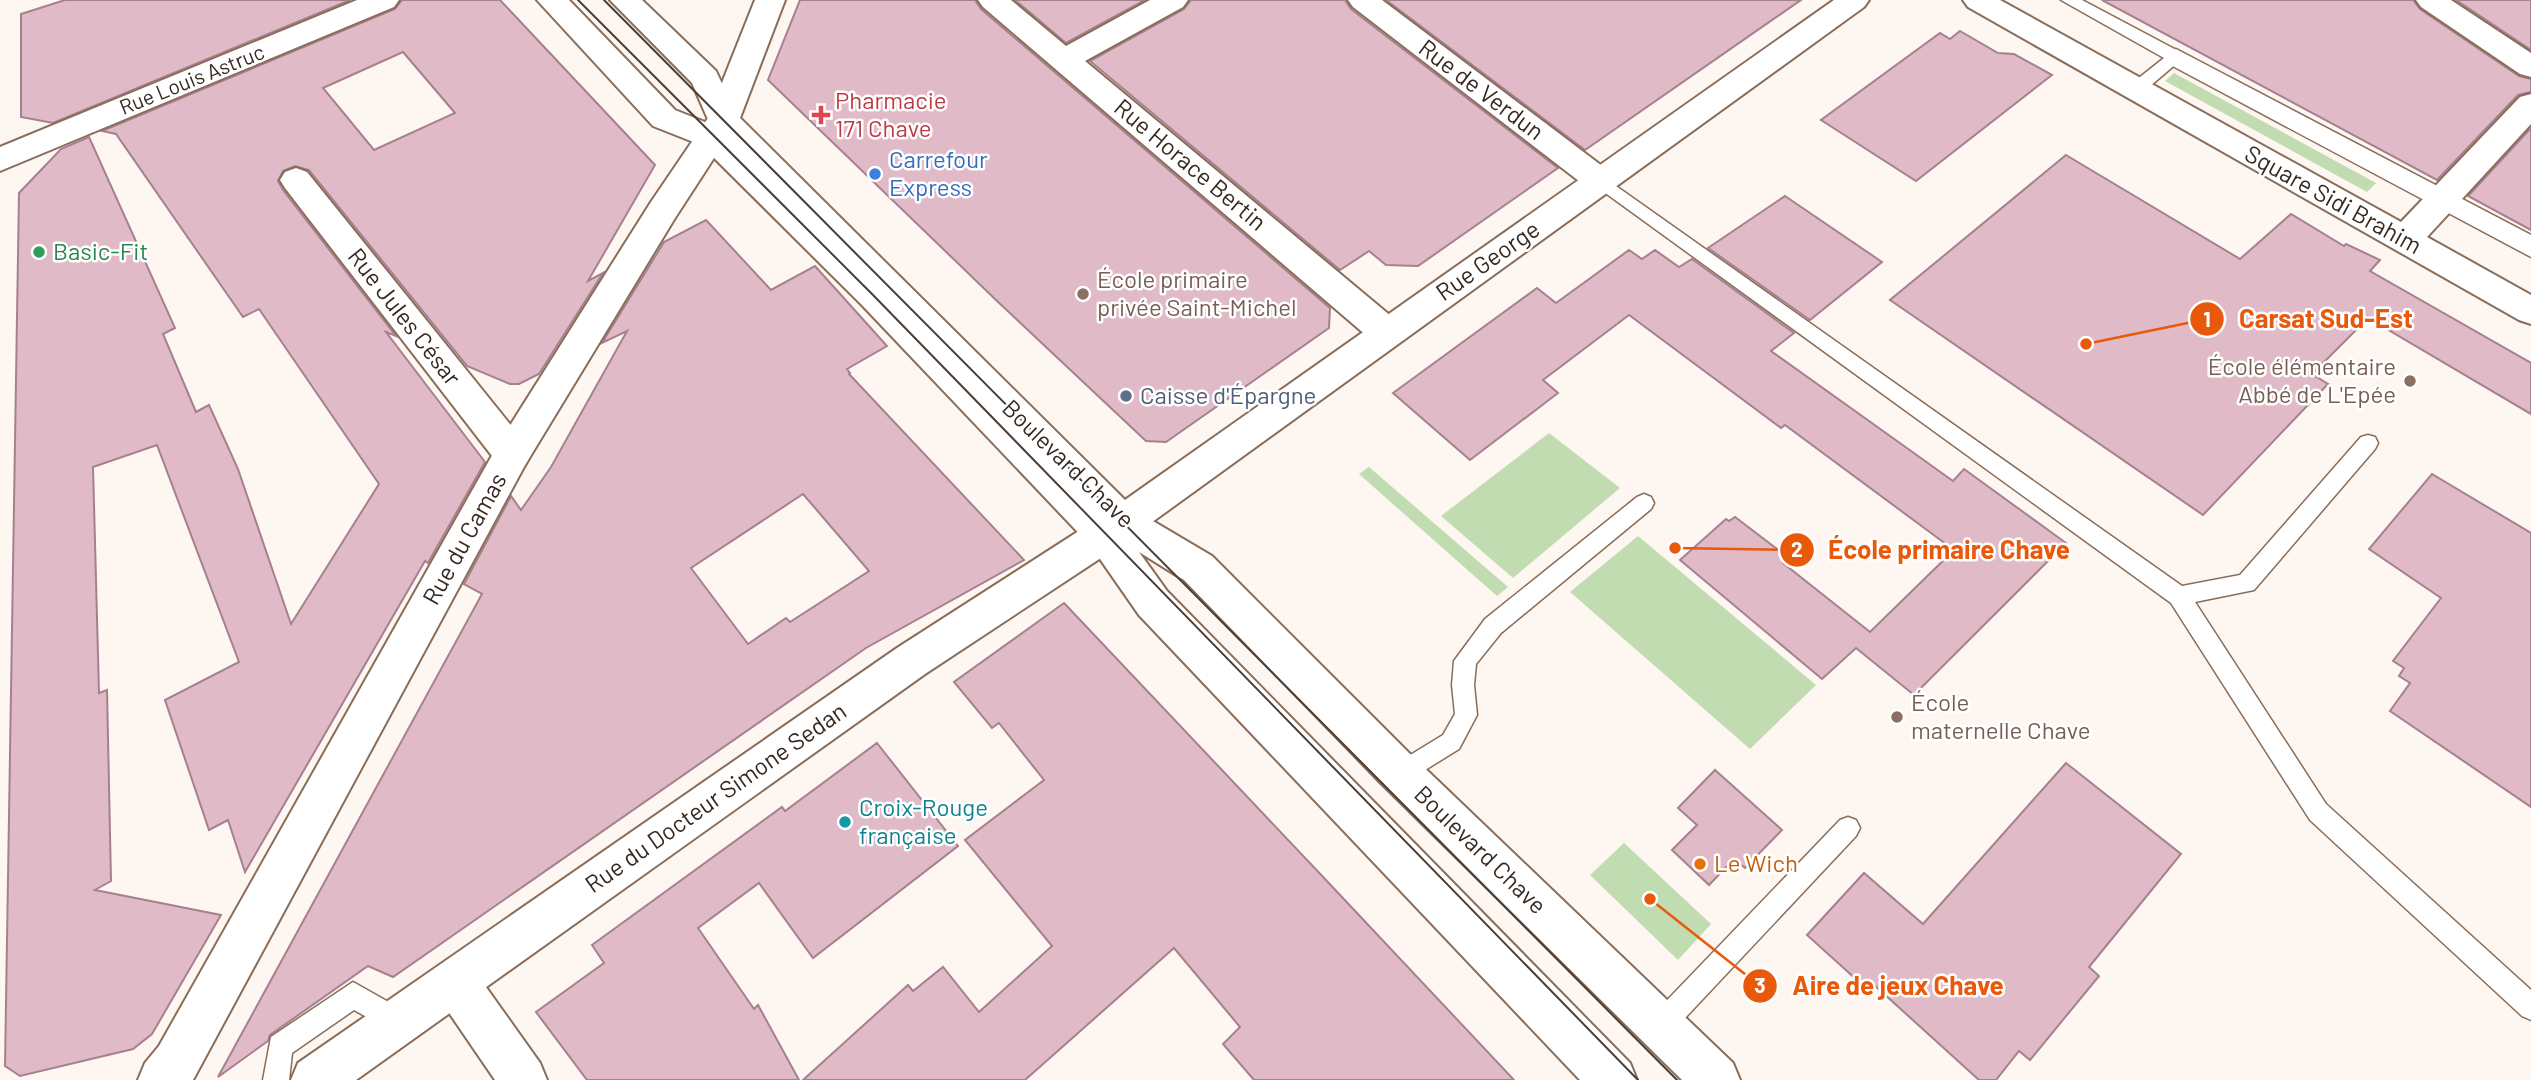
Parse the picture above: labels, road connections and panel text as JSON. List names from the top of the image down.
{
  "streets": {
    "street": [
      "Rue Louis Astruc",
      "Rue de Verdun",
      "Rue Horace Bertin",
      "Square Sidi Brahim",
      "Rue George",
      "Rue Jules César",
      "Boulevard Chave",
      "Rue du Camas",
      "Rue du Docteur Simone Sedan"
    ]
  },
  "crossings": [
    ["Rue de Verdun", "Rue George"],
    ["Rue Horace Bertin", "Rue George"],
    ["Rue George", "Boulevard Chave"],
    ["Rue George", "Rue du Docteur Simone Sedan"],
    ["Rue Jules César", "Rue du Camas"],
    ["Boulevard Chave", "Rue du Camas"],
    ["Boulevard Chave", "Rue du Docteur Simone Sedan"]
  ],
  "places": {
    "health": ["Pharmacie 171 Chave"],
    "other": [
      "Carrefour Express",
      "Basic-Fit",
      "École primaire privée Saint-Michel",
      "Carsat Sud-Est",
      "École élémentaire Abbé de L'Epée",
      "Caisse d'Épargne",
      "École primaire Chave",
      "École maternelle Chave",
      "Croix-Rouge française",
      "Le Wich",
      "Aire de jeux Chave"
    ]
  }
}
